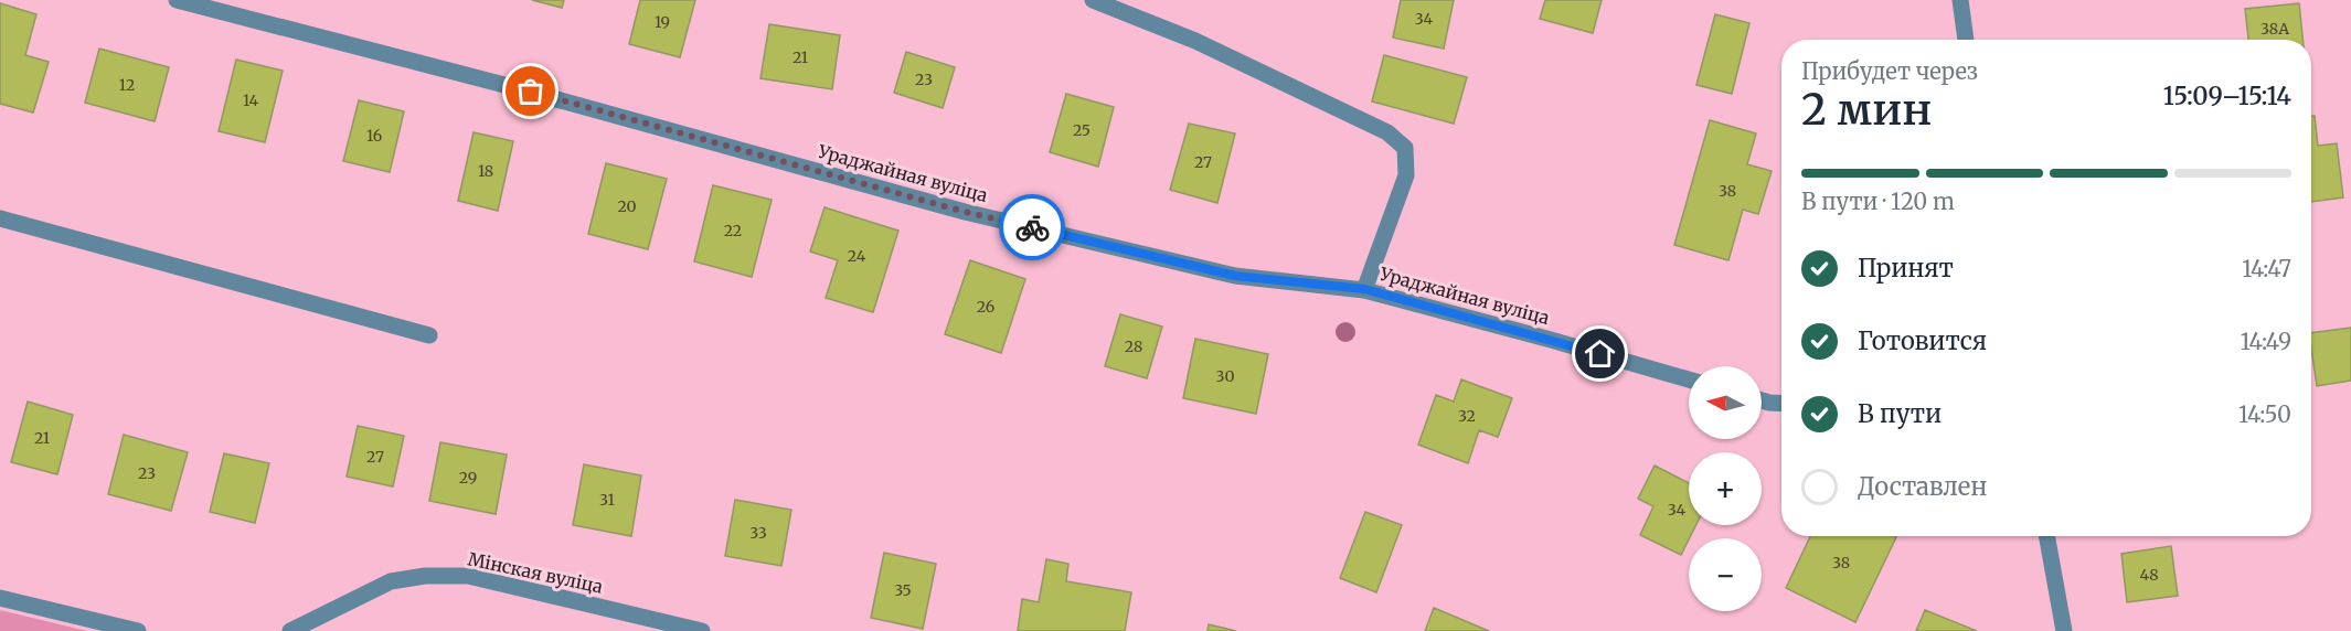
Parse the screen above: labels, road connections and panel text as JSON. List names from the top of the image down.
{
  "streets": {
    "street": ["Ураджайная вуліца", "Мінская вуліца"]
  },
  "house_numbers": [
    "34",
    "19",
    "38А",
    "21",
    "23",
    "12",
    "14",
    "25",
    "16",
    "27",
    "18",
    "38",
    "20",
    "22",
    "24",
    "26",
    "28",
    "30",
    "32",
    "21",
    "27",
    "23",
    "29",
    "31",
    "34",
    "33",
    "38",
    "48",
    "35"
  ],
  "north": "left",
  "page": {
    "heading": ["2 мин", "Прибудет через", "15:09–15:14"],
    "bar": "В пути · 120 m",
    "list": [
      ["Принят", "14:47"],
      ["Готовится", "14:49"],
      ["В пути", "14:50"],
      "Доставлен"
    ],
    "map_buttons": ["+", "−"]
  }
}
